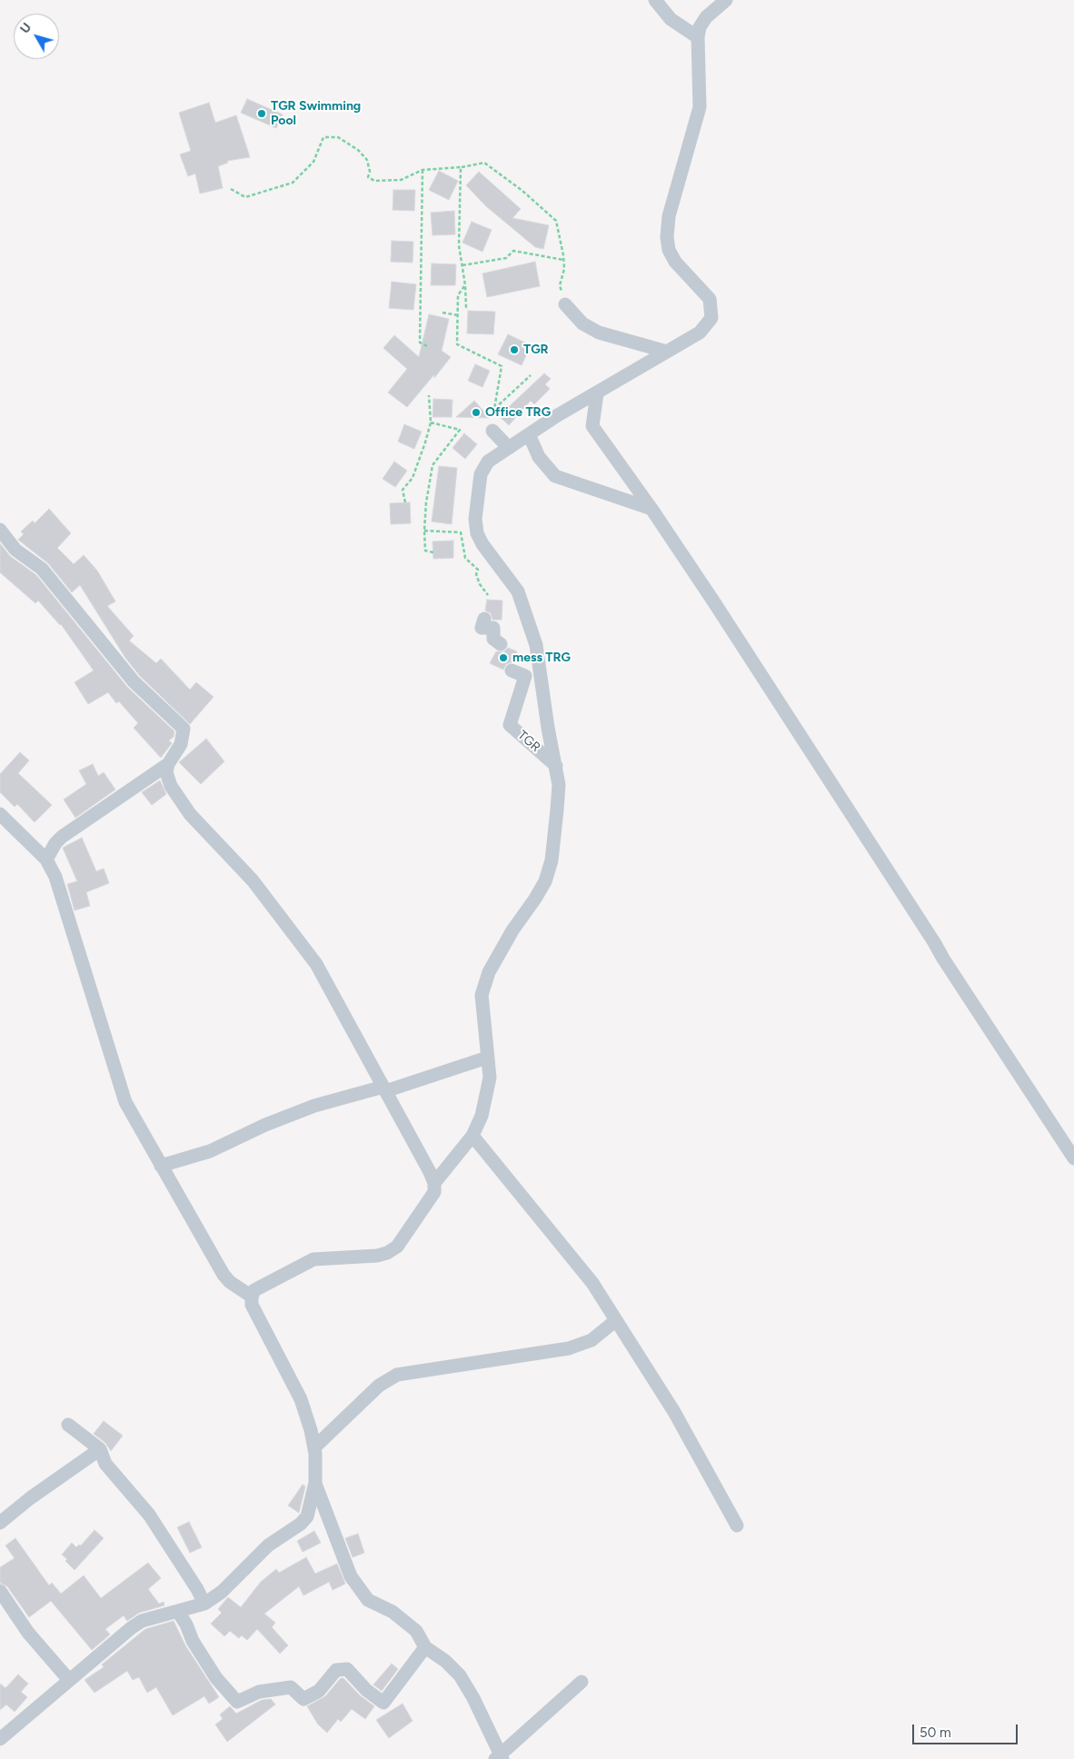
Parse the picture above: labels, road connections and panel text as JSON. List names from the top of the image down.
{
  "streets": {
    "street": ["TGR"]
  },
  "places": [
    "TGR Swimming Pool",
    "TGR",
    "Office TRG",
    "mess TRG"
  ],
  "scale_bar": "50 m",
  "north": "top left"
}
